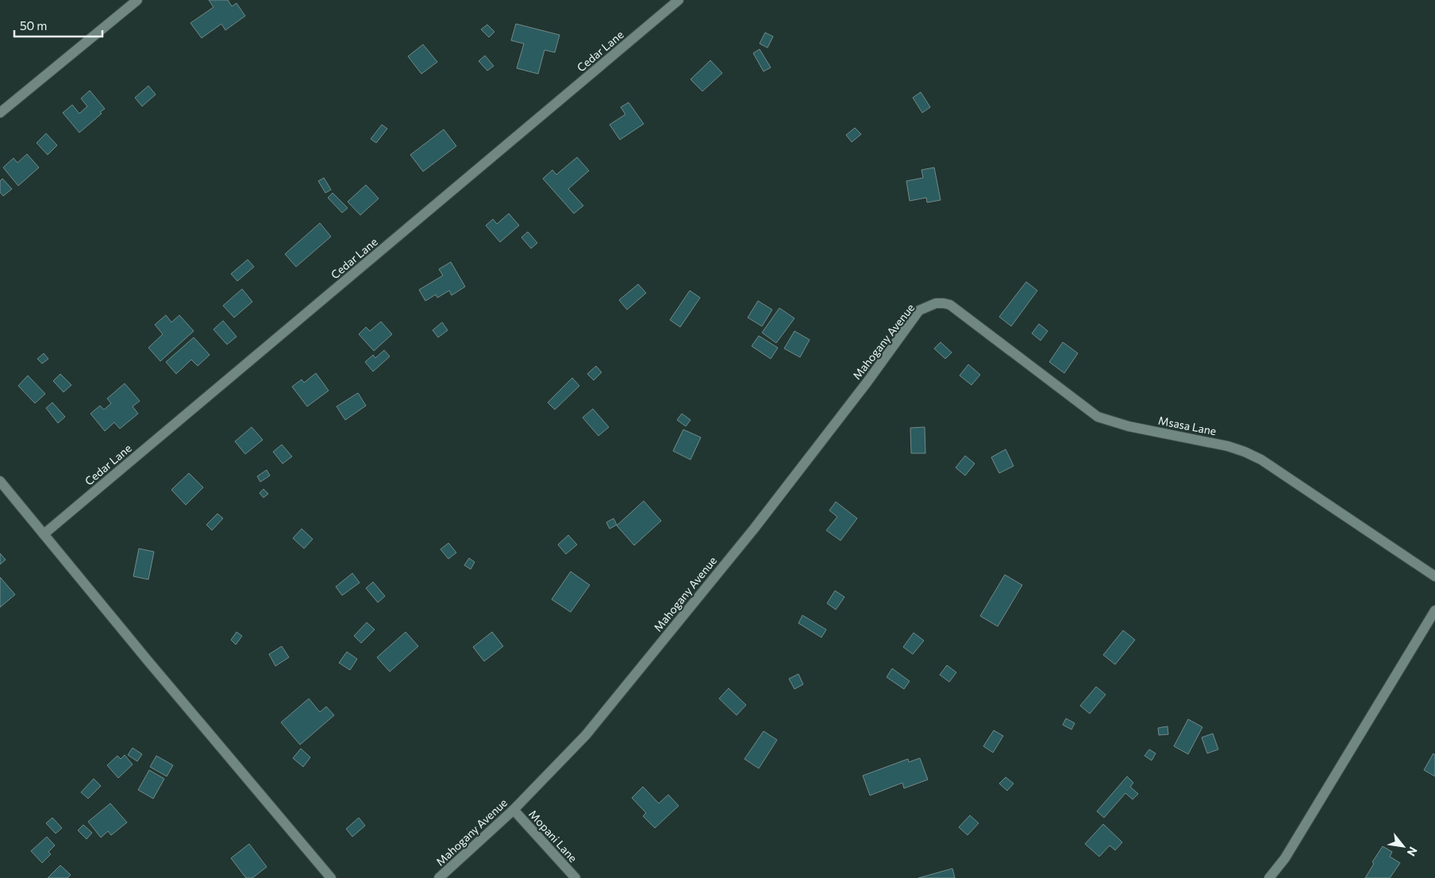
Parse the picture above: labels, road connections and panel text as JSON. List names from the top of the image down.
{
  "streets": {
    "street": [
      "Cedar Lane",
      "Mahogany Avenue",
      "Msasa Lane",
      "Mopani Lane"
    ]
  },
  "crossings": [
    ["Mahogany Avenue", "Msasa Lane"],
    ["Mahogany Avenue", "Mopani Lane"]
  ],
  "scale_bar": "50 m",
  "north": "bottom right"
}
